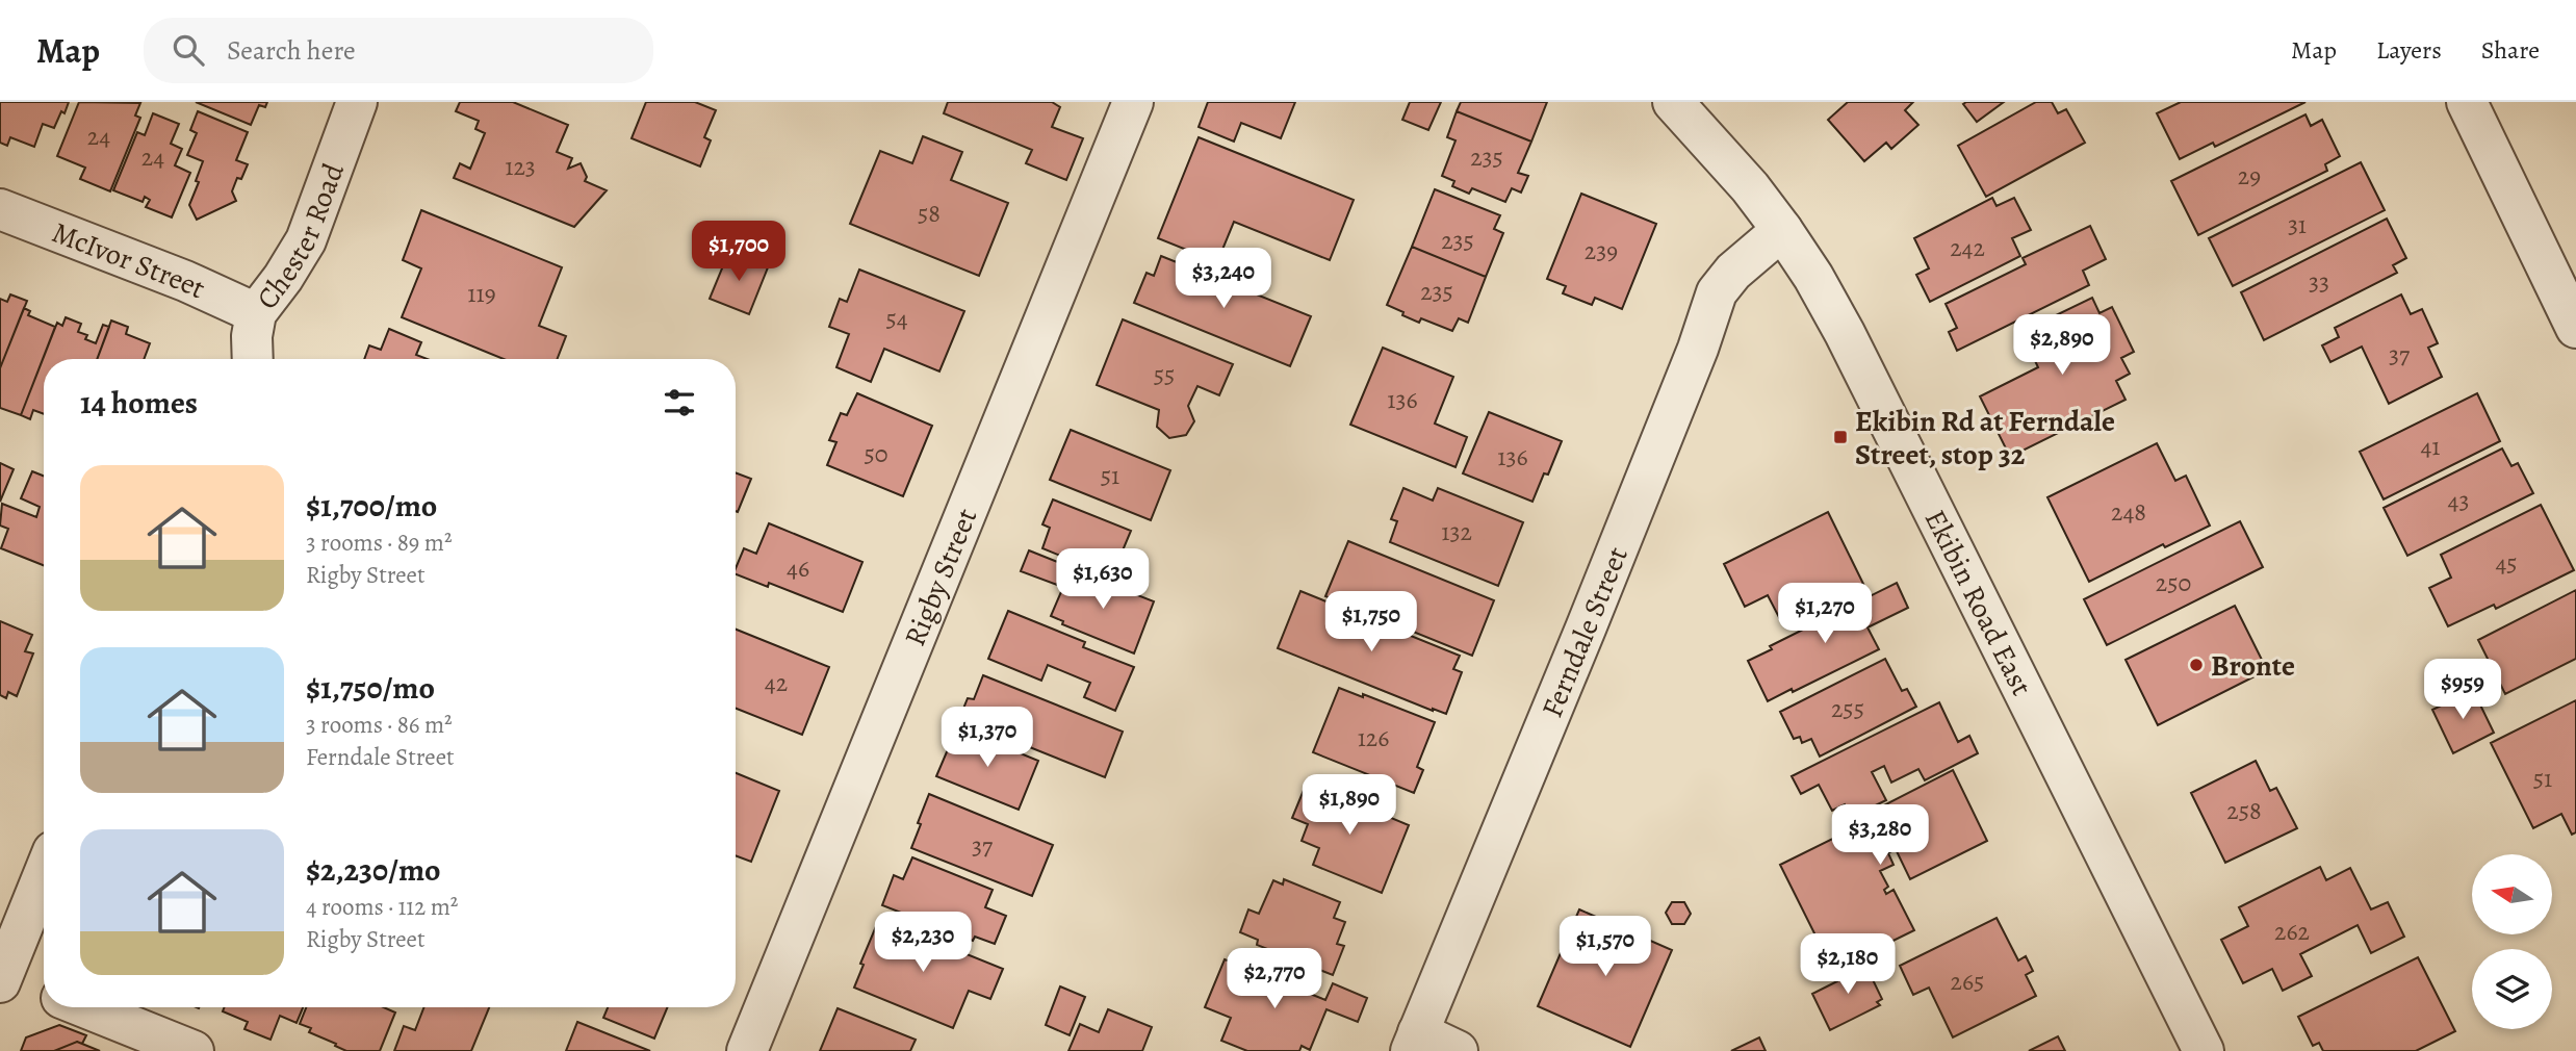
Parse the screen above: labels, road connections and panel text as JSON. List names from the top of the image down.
{
  "streets": {
    "street": [
      "Chester Road",
      "McIvor Street",
      "Rigby Street",
      "Ekibin Road East",
      "Ferndale Street"
    ]
  },
  "crossings": [
    ["Chester Road", "McIvor Street"],
    ["Ekibin Road East", "Ferndale Street"]
  ],
  "places": {
    "transit": ["Ekibin Rd at Ferndale Street, stop 32"],
    "other": ["Bronte"]
  },
  "house_numbers": [
    "24",
    "24",
    "235",
    "123",
    "29",
    "58",
    "31",
    "235",
    "242",
    "239",
    "33",
    "235",
    "119",
    "54",
    "37",
    "55",
    "136",
    "41",
    "50",
    "136",
    "51",
    "43",
    "248",
    "132",
    "45",
    "46",
    "250",
    "42",
    "255",
    "126",
    "51",
    "258",
    "37",
    "262",
    "265"
  ],
  "north": "left",
  "page": {
    "header": "Map",
    "search": "Search here",
    "nav": ["Map", "Layers", "Share"],
    "price": [
      "$1,700",
      "$3,240",
      "$2,890",
      "$1,630",
      "$1,270",
      "$1,750",
      "$959",
      "$1,370",
      "$1,890",
      "$3,280",
      "$2,230",
      "$1,570",
      "$2,180",
      "$2,770"
    ],
    "heading": "14 homes",
    "list": [
      {
        "name": "$1,700/mo",
        "note": "3 rooms · 89 m² · Rigby Street"
      },
      {
        "name": "$1,750/mo",
        "note": "3 rooms · 86 m² · Ferndale Street"
      },
      {
        "name": "$2,230/mo",
        "note": "4 rooms · 112 m² · Rigby Street"
      }
    ]
  }
}
